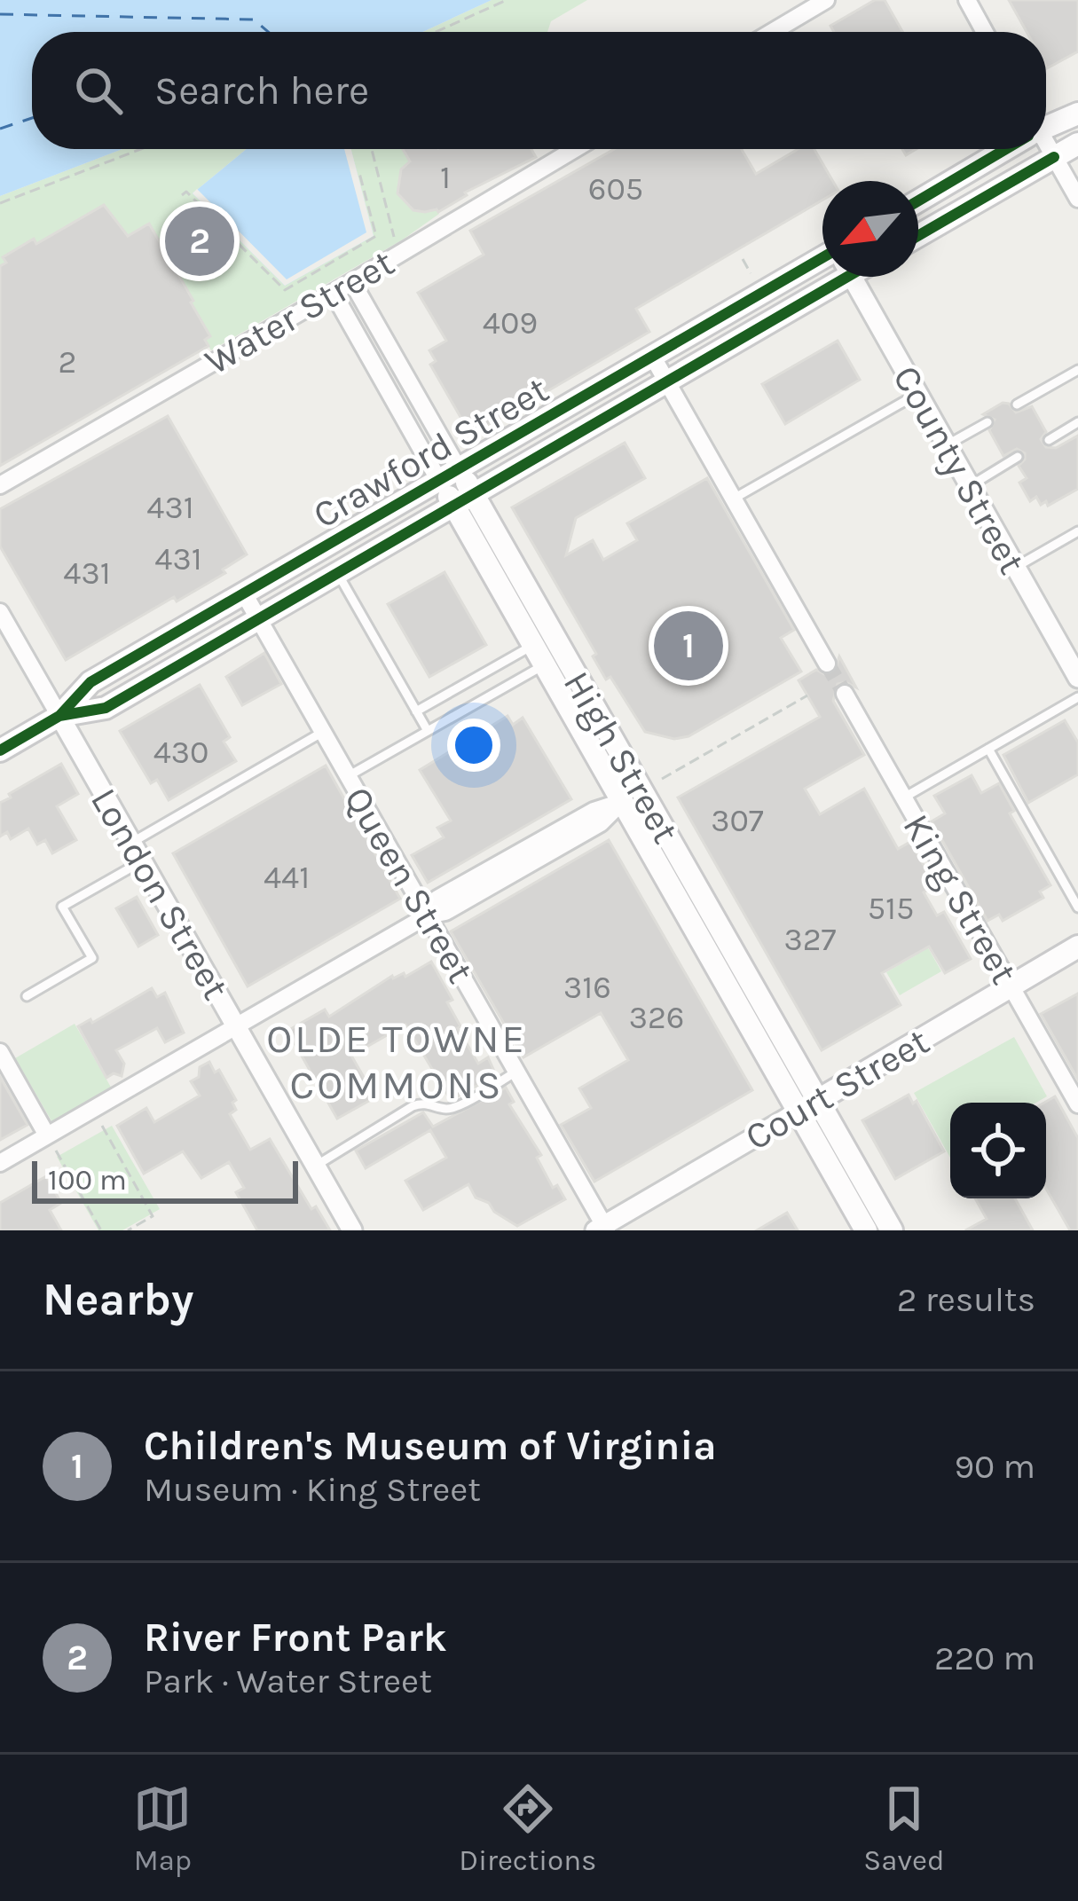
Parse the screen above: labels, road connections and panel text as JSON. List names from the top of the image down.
{
  "streets": {
    "main road": ["Crawford Street", "High Street", "Court Street"],
    "street": [
      "Water Street",
      "County Street",
      "Queen Street",
      "London Street",
      "King Street"
    ]
  },
  "crossings": [
    ["Water Street", "High Street"],
    ["Crawford Street", "High Street"],
    ["Crawford Street", "Queen Street"],
    ["Crawford Street", "London Street"],
    ["High Street", "Court Street"],
    ["Queen Street", "Court Street"],
    ["King Street", "Court Street"]
  ],
  "districts": ["OLDE TOWNE COMMONS"],
  "house_numbers": [
    "1",
    "605",
    "409",
    "2",
    "431",
    "431",
    "431",
    "430",
    "307",
    "441",
    "515",
    "327",
    "316",
    "326"
  ],
  "scale_bar": "100 m",
  "north": "bottom left",
  "page": {
    "search": "Search here",
    "pins": ["2", "1"],
    "scale": "100 m",
    "heading": ["Nearby", "2 results"],
    "list": [
      {
        "mark": "1",
        "name": "Children's Museum of Virginia",
        "note": "Museum · King Street",
        "value": "90 m"
      },
      {
        "mark": "2",
        "name": "River Front Park",
        "note": "Park · Water Street",
        "value": "220 m"
      }
    ],
    "nav": ["Map", "Directions", "Saved"]
  }
}
